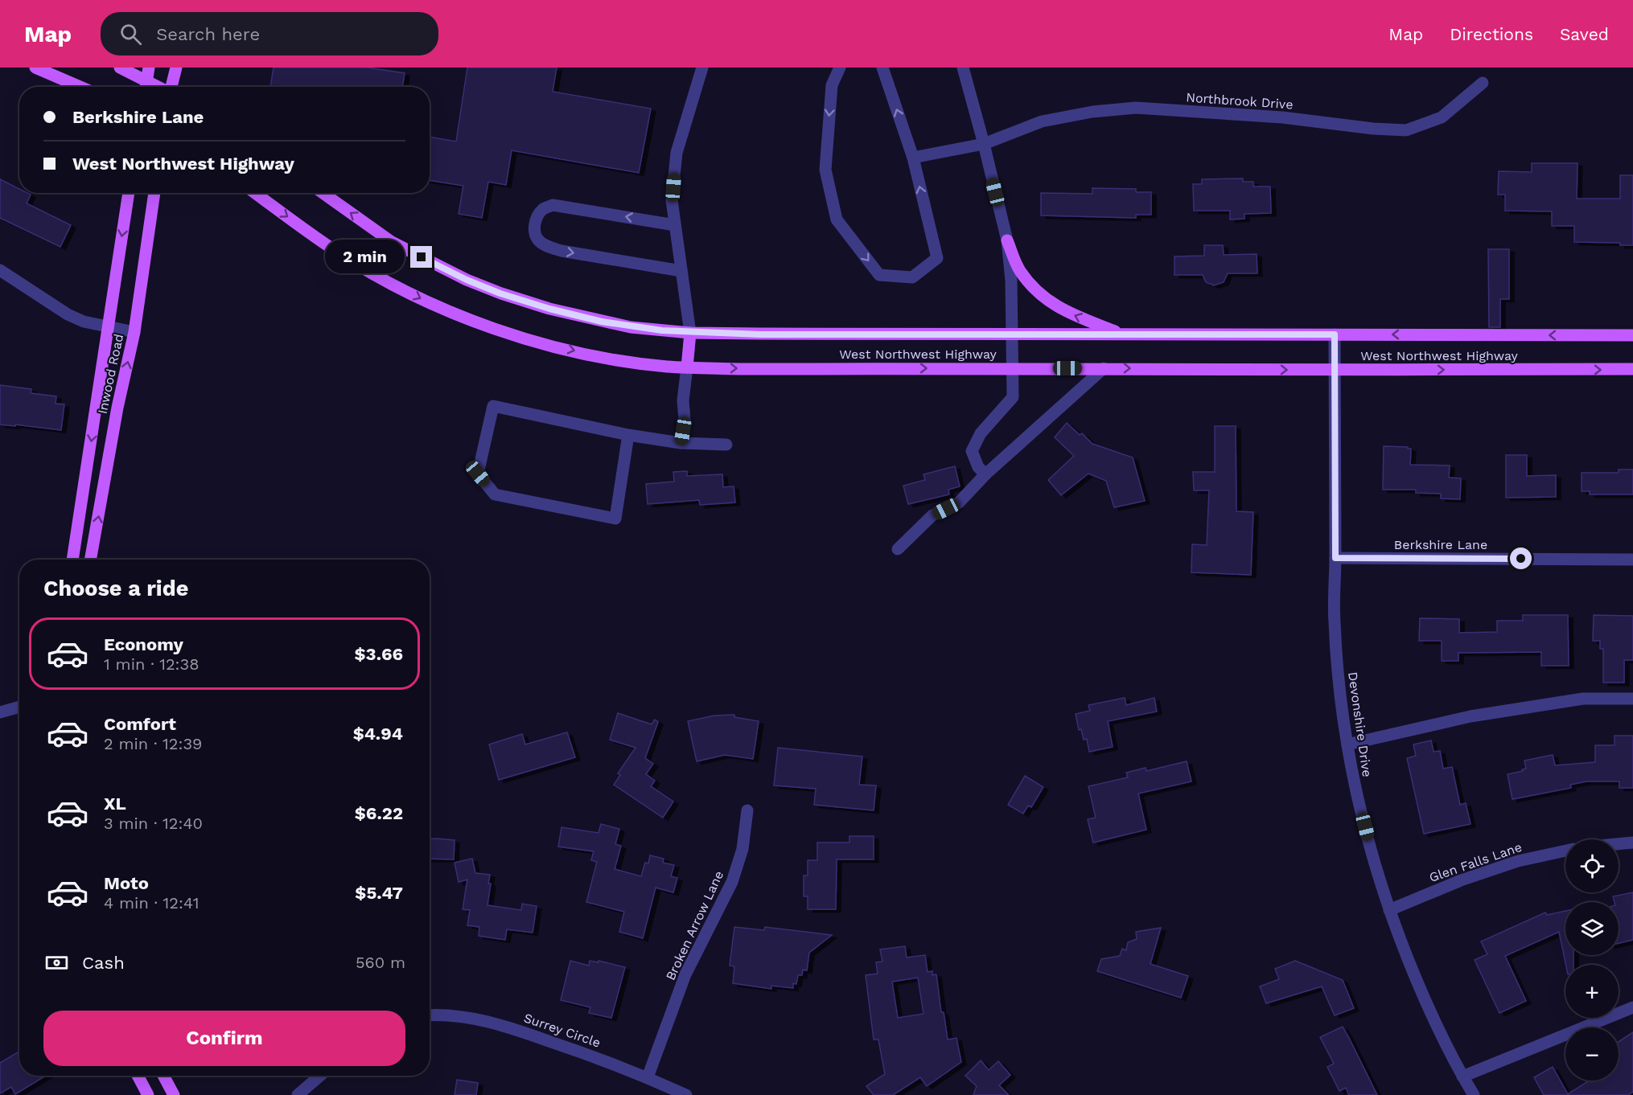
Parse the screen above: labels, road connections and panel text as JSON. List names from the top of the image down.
{
  "streets": {
    "main road": ["West Northwest Highway", "Inwood Road"],
    "street": [
      "Northbrook Drive",
      "Berkshire Lane",
      "Devonshire Drive",
      "Glen Falls Lane",
      "Broken Arrow Lane",
      "Surrey Circle"
    ]
  },
  "crossings": [
    ["West Northwest Highway", "Devonshire Drive"],
    ["Berkshire Lane", "Devonshire Drive"],
    ["Devonshire Drive", "Glen Falls Lane"],
    ["Broken Arrow Lane", "Surrey Circle"]
  ],
  "page": {
    "header": "Map",
    "search": "Search here",
    "nav": ["Map", "Directions", "Saved"],
    "banner": ["Berkshire Lane", "West Northwest Highway"],
    "bubble": "2 min",
    "heading": "Choose a ride",
    "list": [
      {
        "name": "Economy",
        "note": "1 min · 12:38",
        "value": "$3.66"
      },
      {
        "name": "Comfort",
        "note": "2 min · 12:39",
        "value": "$4.94"
      },
      {
        "name": "XL",
        "note": "3 min · 12:40",
        "value": "$6.22"
      },
      {
        "name": "Moto",
        "note": "4 min · 12:41",
        "value": "$5.47"
      }
    ],
    "map_buttons": ["+", "−"],
    "pay": ["Cash", "560 m"],
    "buttons": "Confirm"
  }
}
